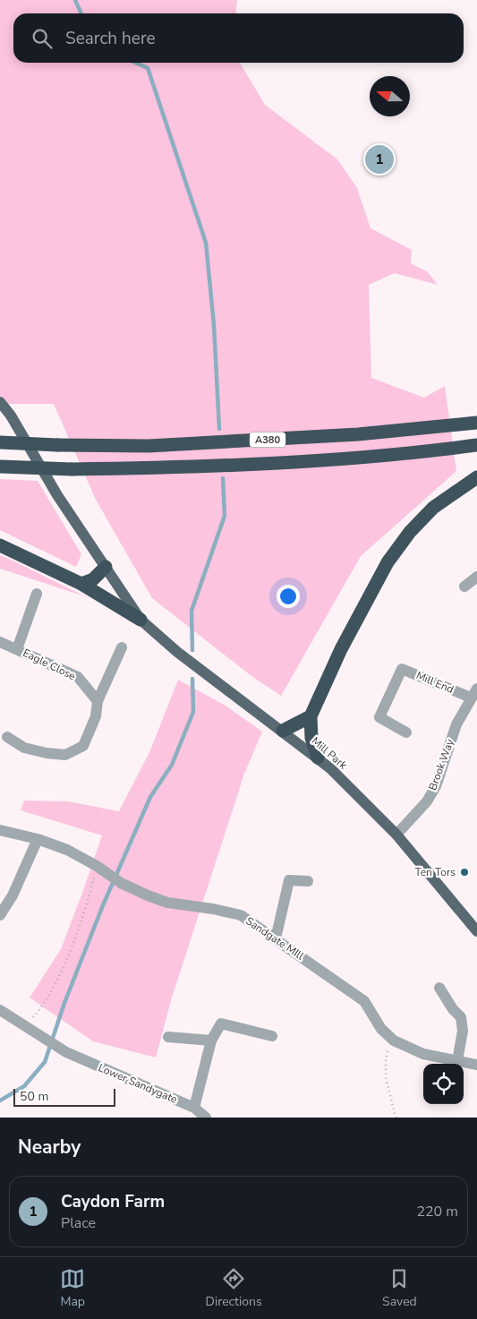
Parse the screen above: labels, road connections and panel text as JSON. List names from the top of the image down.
{
  "streets": {
    "highway": ["A380"],
    "main road": ["Mill Park"],
    "street": [
      "Eagle Close",
      "Mill End",
      "Brook Way",
      "Sandgate MIll",
      "Lower Sandygate"
    ]
  },
  "crossings": [
    ["Mill End", "Brook Way"],
    ["Mill Park", "Brook Way"]
  ],
  "places": ["Ten Tors"],
  "scale_bar": "50 m",
  "north": "left",
  "page": {
    "search": "Search here",
    "pins": "1",
    "scale": "50 m",
    "heading": "Nearby",
    "list": [
      {
        "mark": "1",
        "name": "Caydon Farm",
        "note": "Place",
        "value": "220 m"
      }
    ],
    "nav": ["Map", "Directions", "Saved"]
  }
}
